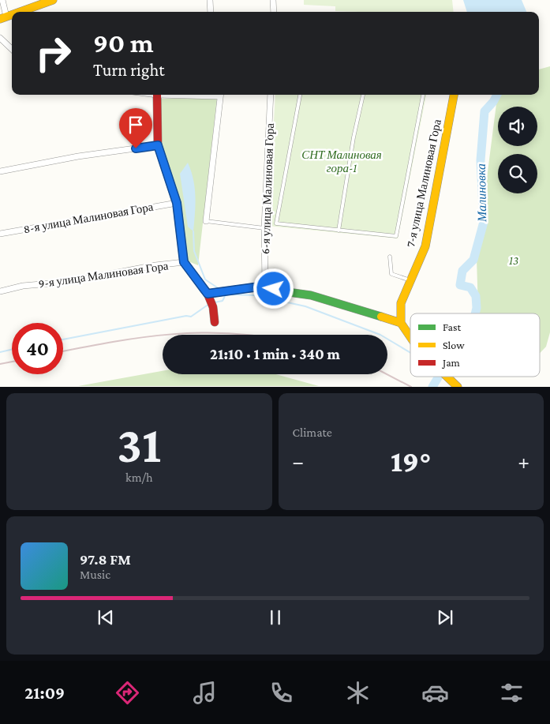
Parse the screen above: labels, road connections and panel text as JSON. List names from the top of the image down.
{
  "streets": {
    "street": [
      "7-я улица Малиновая Гора",
      "6-я улица Малиновая Гора",
      "8-я улица Малиновая Гора",
      "9-я улица Малиновая Гора"
    ]
  },
  "water": ["Малиновка"],
  "parks": ["СНТ Малиновая гора-1", "13"],
  "legend": ["Fast", "Slow", "Jam"],
  "page": {
    "turn": ["90 m", "Turn right"],
    "limit": "40",
    "trip": "21:10 · 1 min · 340 m",
    "tile": [
      ["31", "km/h"],
      "Climate"
    ],
    "heat": ["−", "19°", "+"],
    "song": ["97.8 FM", "Music"],
    "tabs": "21:09"
  }
}
